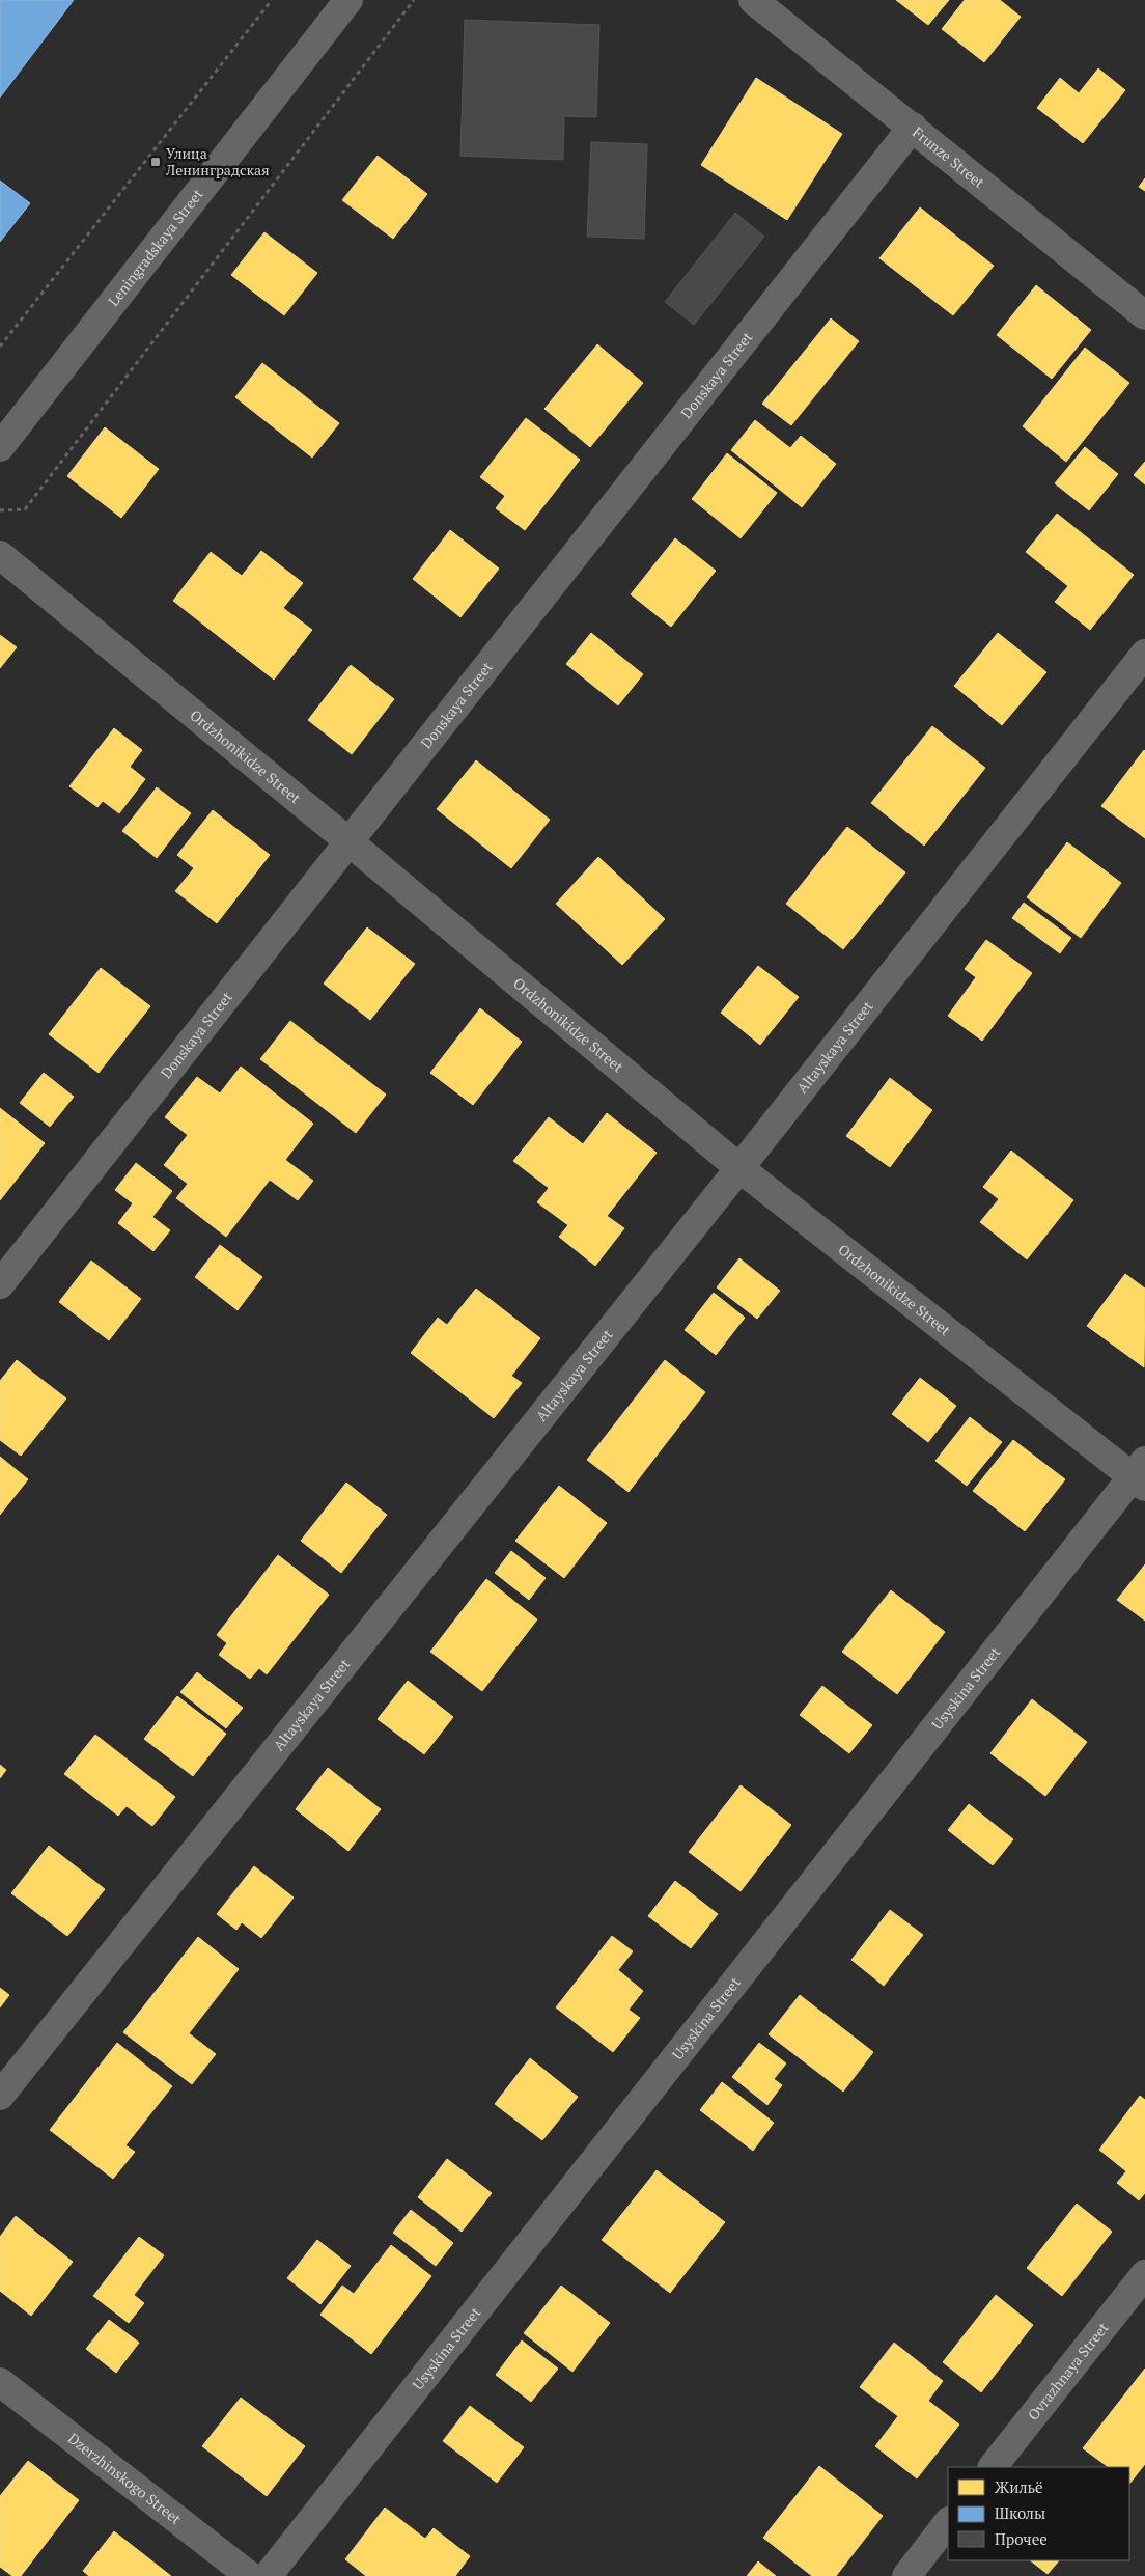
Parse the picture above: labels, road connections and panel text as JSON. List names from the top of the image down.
{
  "streets": {
    "street": [
      "Frunze Street",
      "Leningradskaya Street",
      "Donskaya Street",
      "Ordzhonikidze Street",
      "Altayskaya Street",
      "Usyskina Street",
      "Ovrazhnaya Street",
      "Dzerzhinskogo Street"
    ]
  },
  "crossings": [
    ["Frunze Street", "Donskaya Street"],
    ["Donskaya Street", "Ordzhonikidze Street"],
    ["Ordzhonikidze Street", "Altayskaya Street"],
    ["Ordzhonikidze Street", "Usyskina Street"]
  ],
  "places": {
    "transit": ["Улица Ленинградская"]
  },
  "legend": ["Жильё", "Школы", "Прочее"]
}
